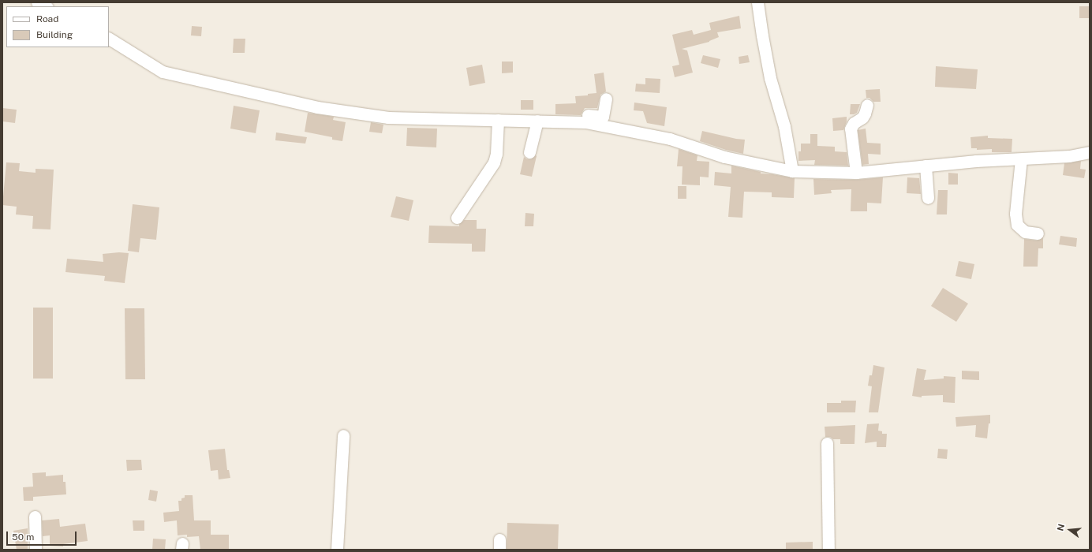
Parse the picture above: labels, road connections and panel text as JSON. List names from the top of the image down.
{
  "legend": ["Road", "Building"],
  "scale_bar": "50 m",
  "north": "left"
}
